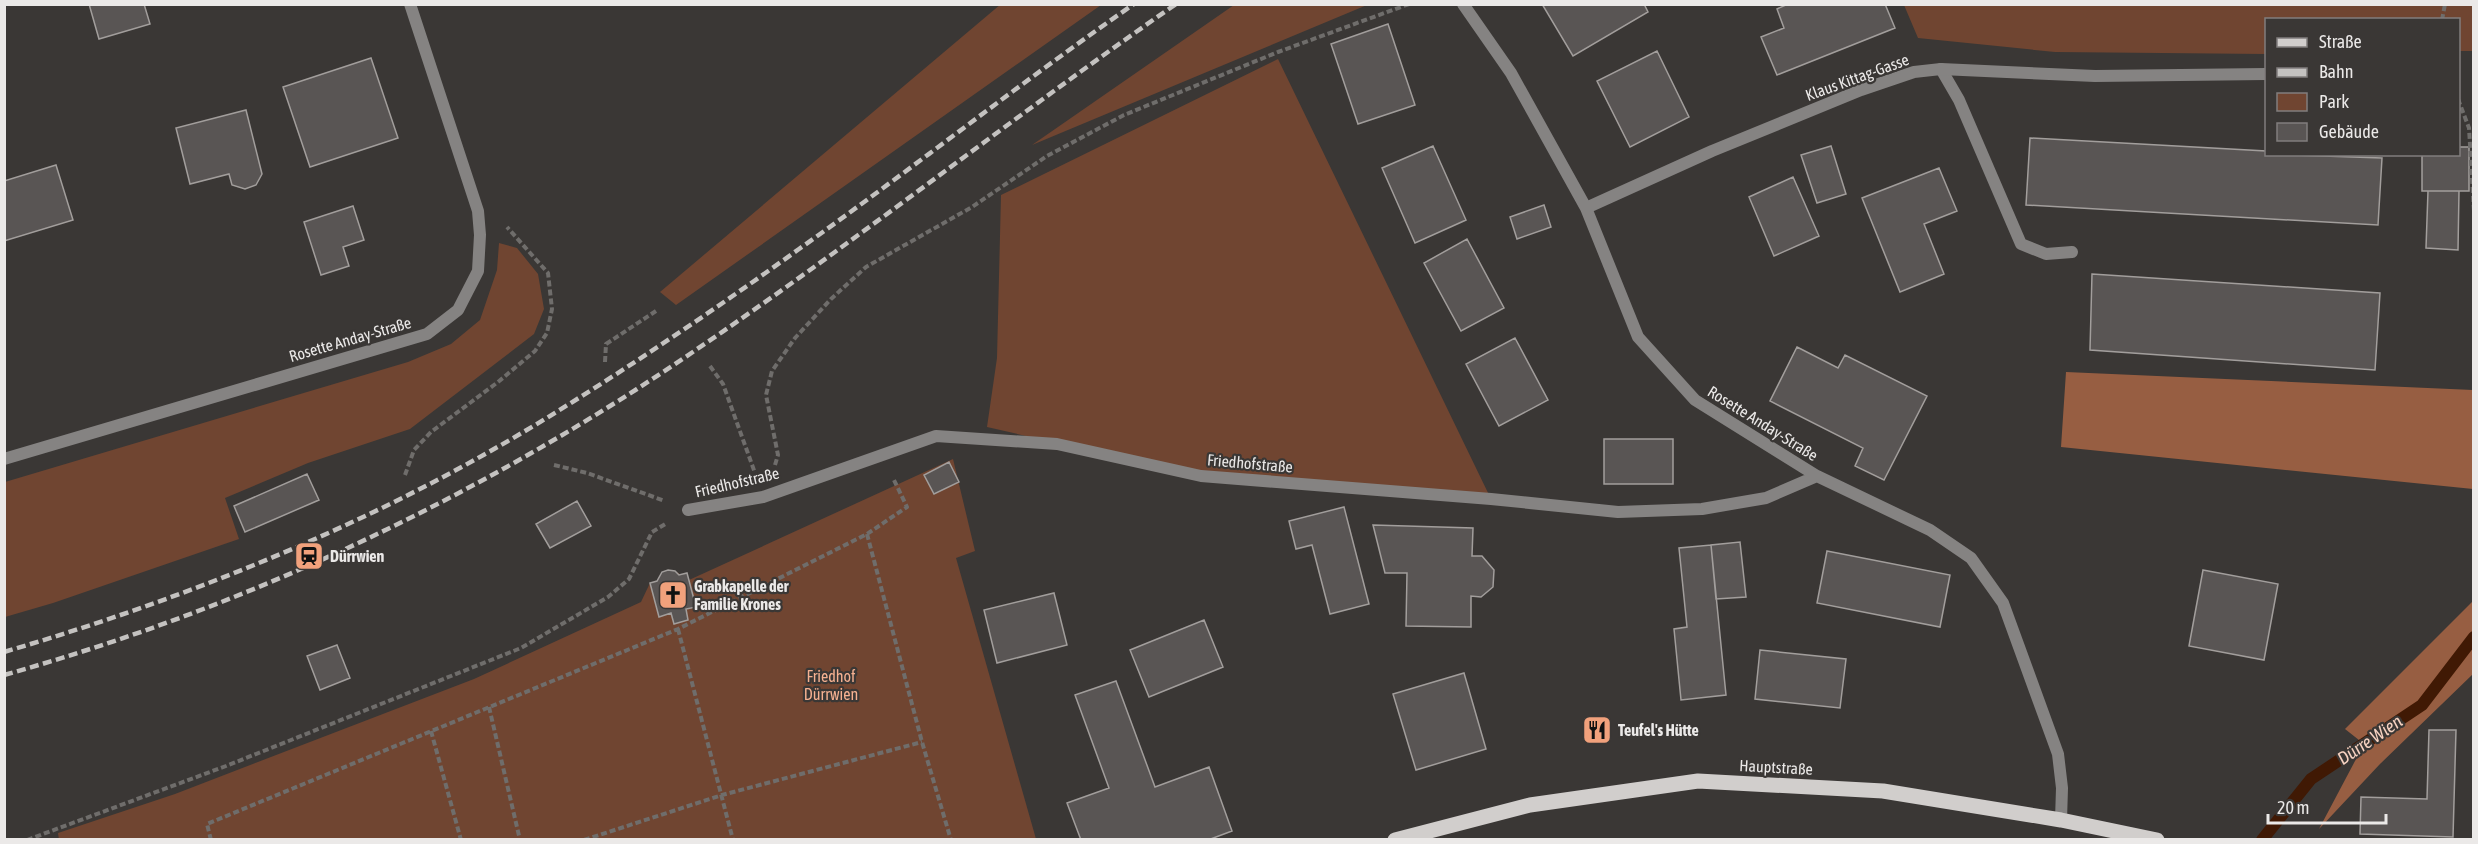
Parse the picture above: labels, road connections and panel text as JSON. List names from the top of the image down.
{
  "streets": {
    "main road": ["Hauptstraße"],
    "street": ["Klaus Kittag-Gasse", "Rosette Anday-Straße", "Friedhofstraße"]
  },
  "crossings": [
    ["Klaus Kittag-Gasse", "Rosette Anday-Straße"],
    ["Rosette Anday-Straße", "Friedhofstraße"],
    ["Rosette Anday-Straße", "Hauptstraße"]
  ],
  "water": ["Dürre Wien"],
  "parks": ["Friedhof Dürrwien"],
  "places": {
    "station": ["Dürrwien"],
    "church": ["Grabkapelle der Familie Krones"],
    "restaurant": ["Teufel's Hütte"]
  },
  "legend": [
    "Straße",
    "Bahn",
    "Park",
    "Gebäude"
  ],
  "scale_bar": "20 m"
}
